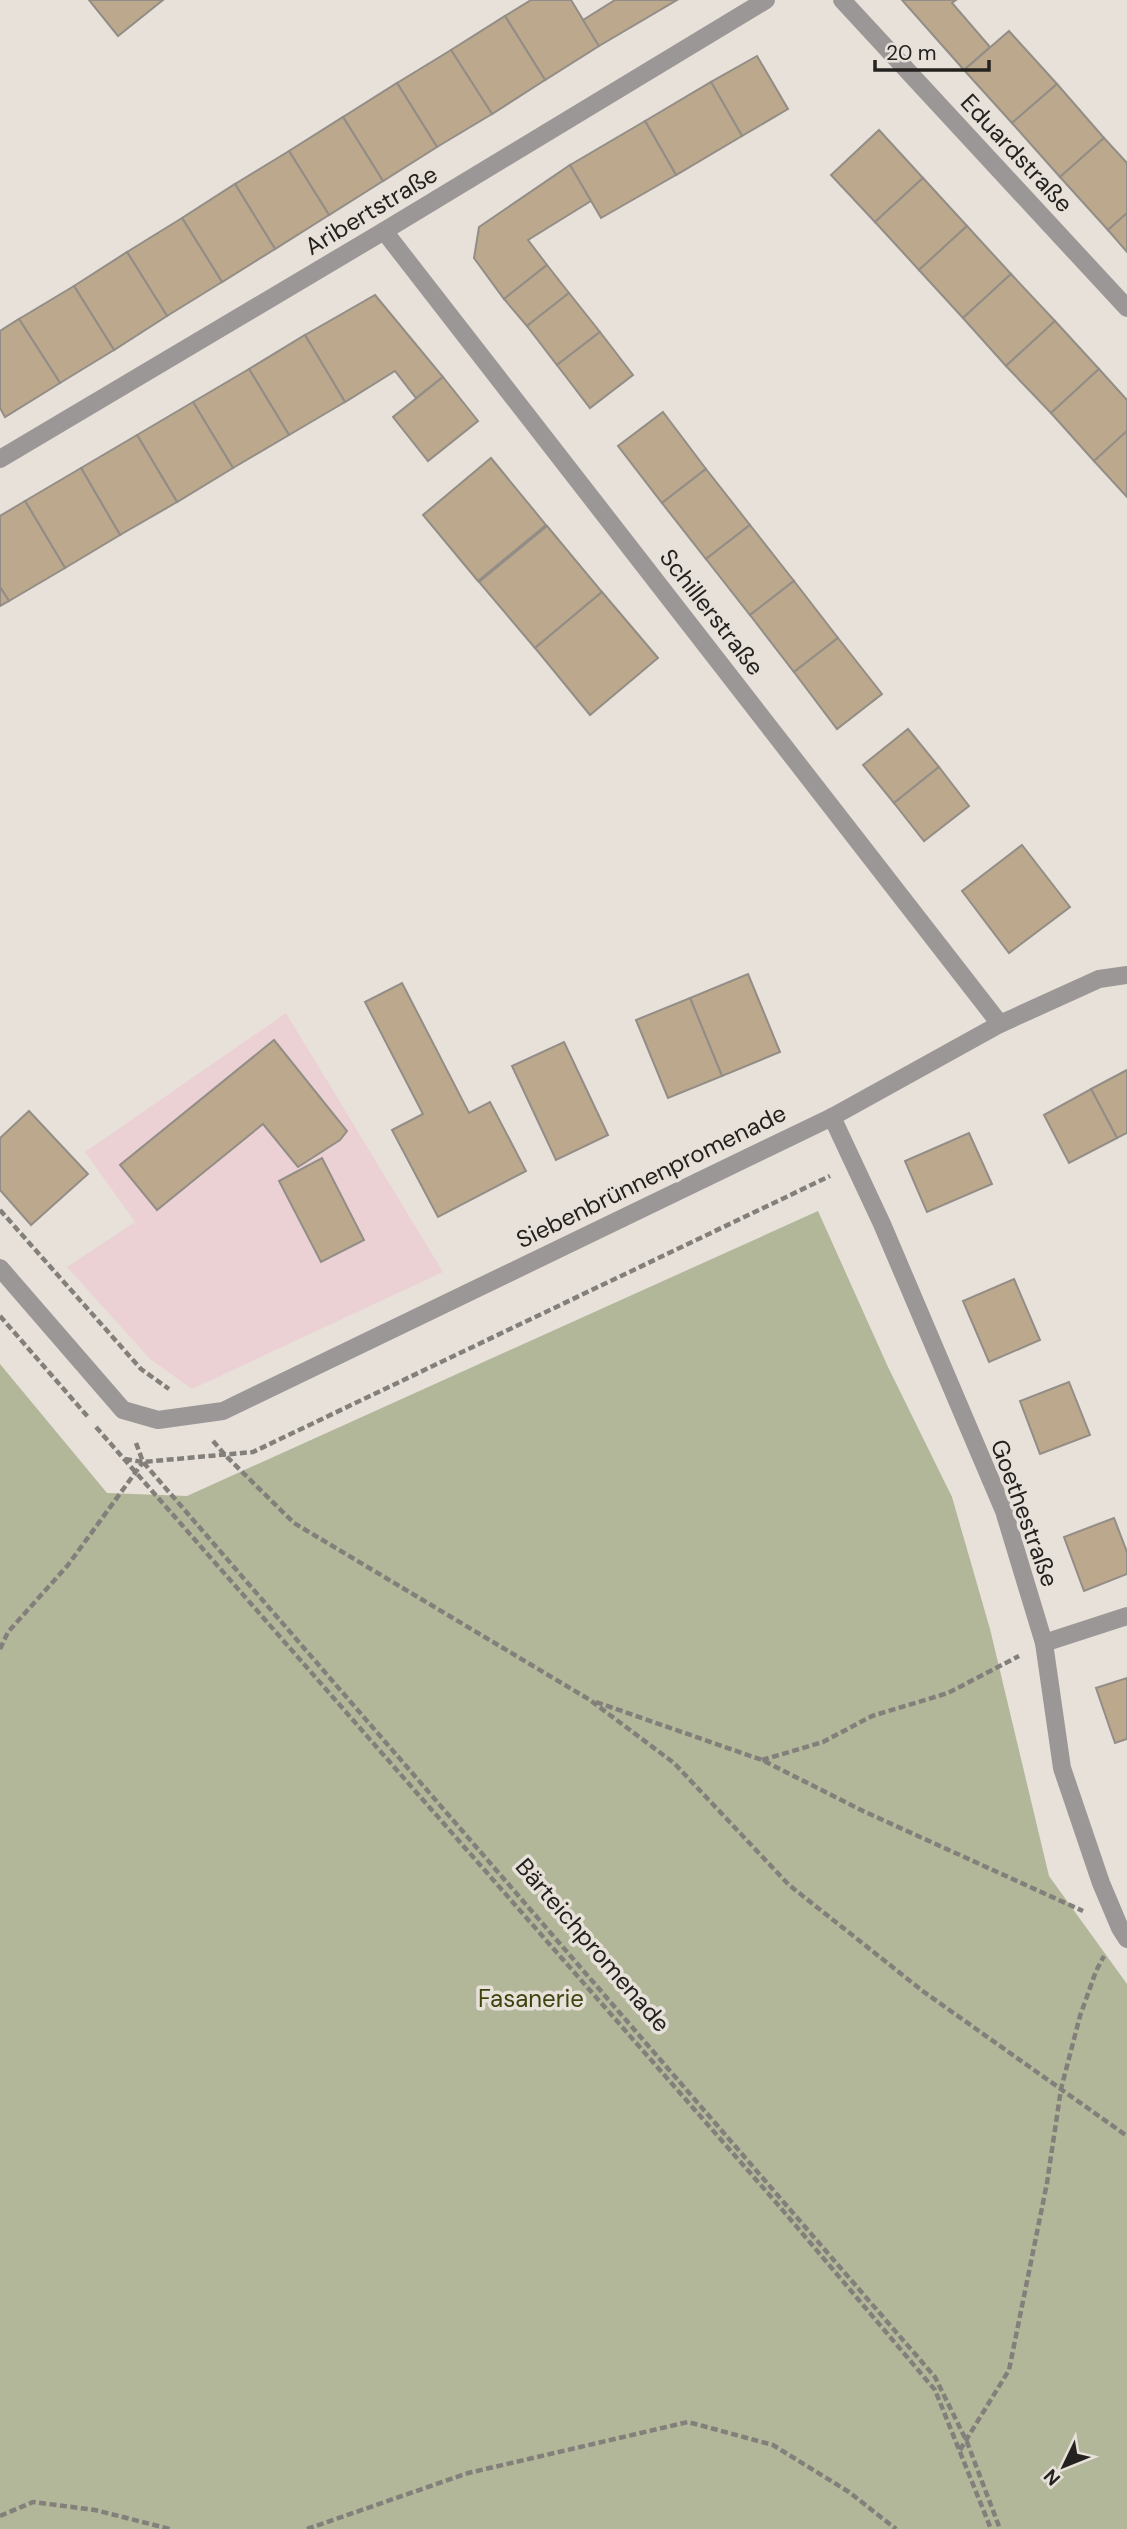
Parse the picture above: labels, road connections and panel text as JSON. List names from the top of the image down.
{
  "streets": {
    "street": [
      "Eduardstraße",
      "Aribertstraße",
      "Schillerstraße",
      "Siebenbrünnenpromenade",
      "Goethestraße"
    ],
    "path": ["Bärteichpromenade"]
  },
  "crossings": [
    ["Aribertstraße", "Schillerstraße"],
    ["Schillerstraße", "Siebenbrünnenpromenade"],
    ["Siebenbrünnenpromenade", "Goethestraße"]
  ],
  "parks": ["Fasanerie"],
  "scale_bar": "20 m",
  "north": "bottom left"
}
